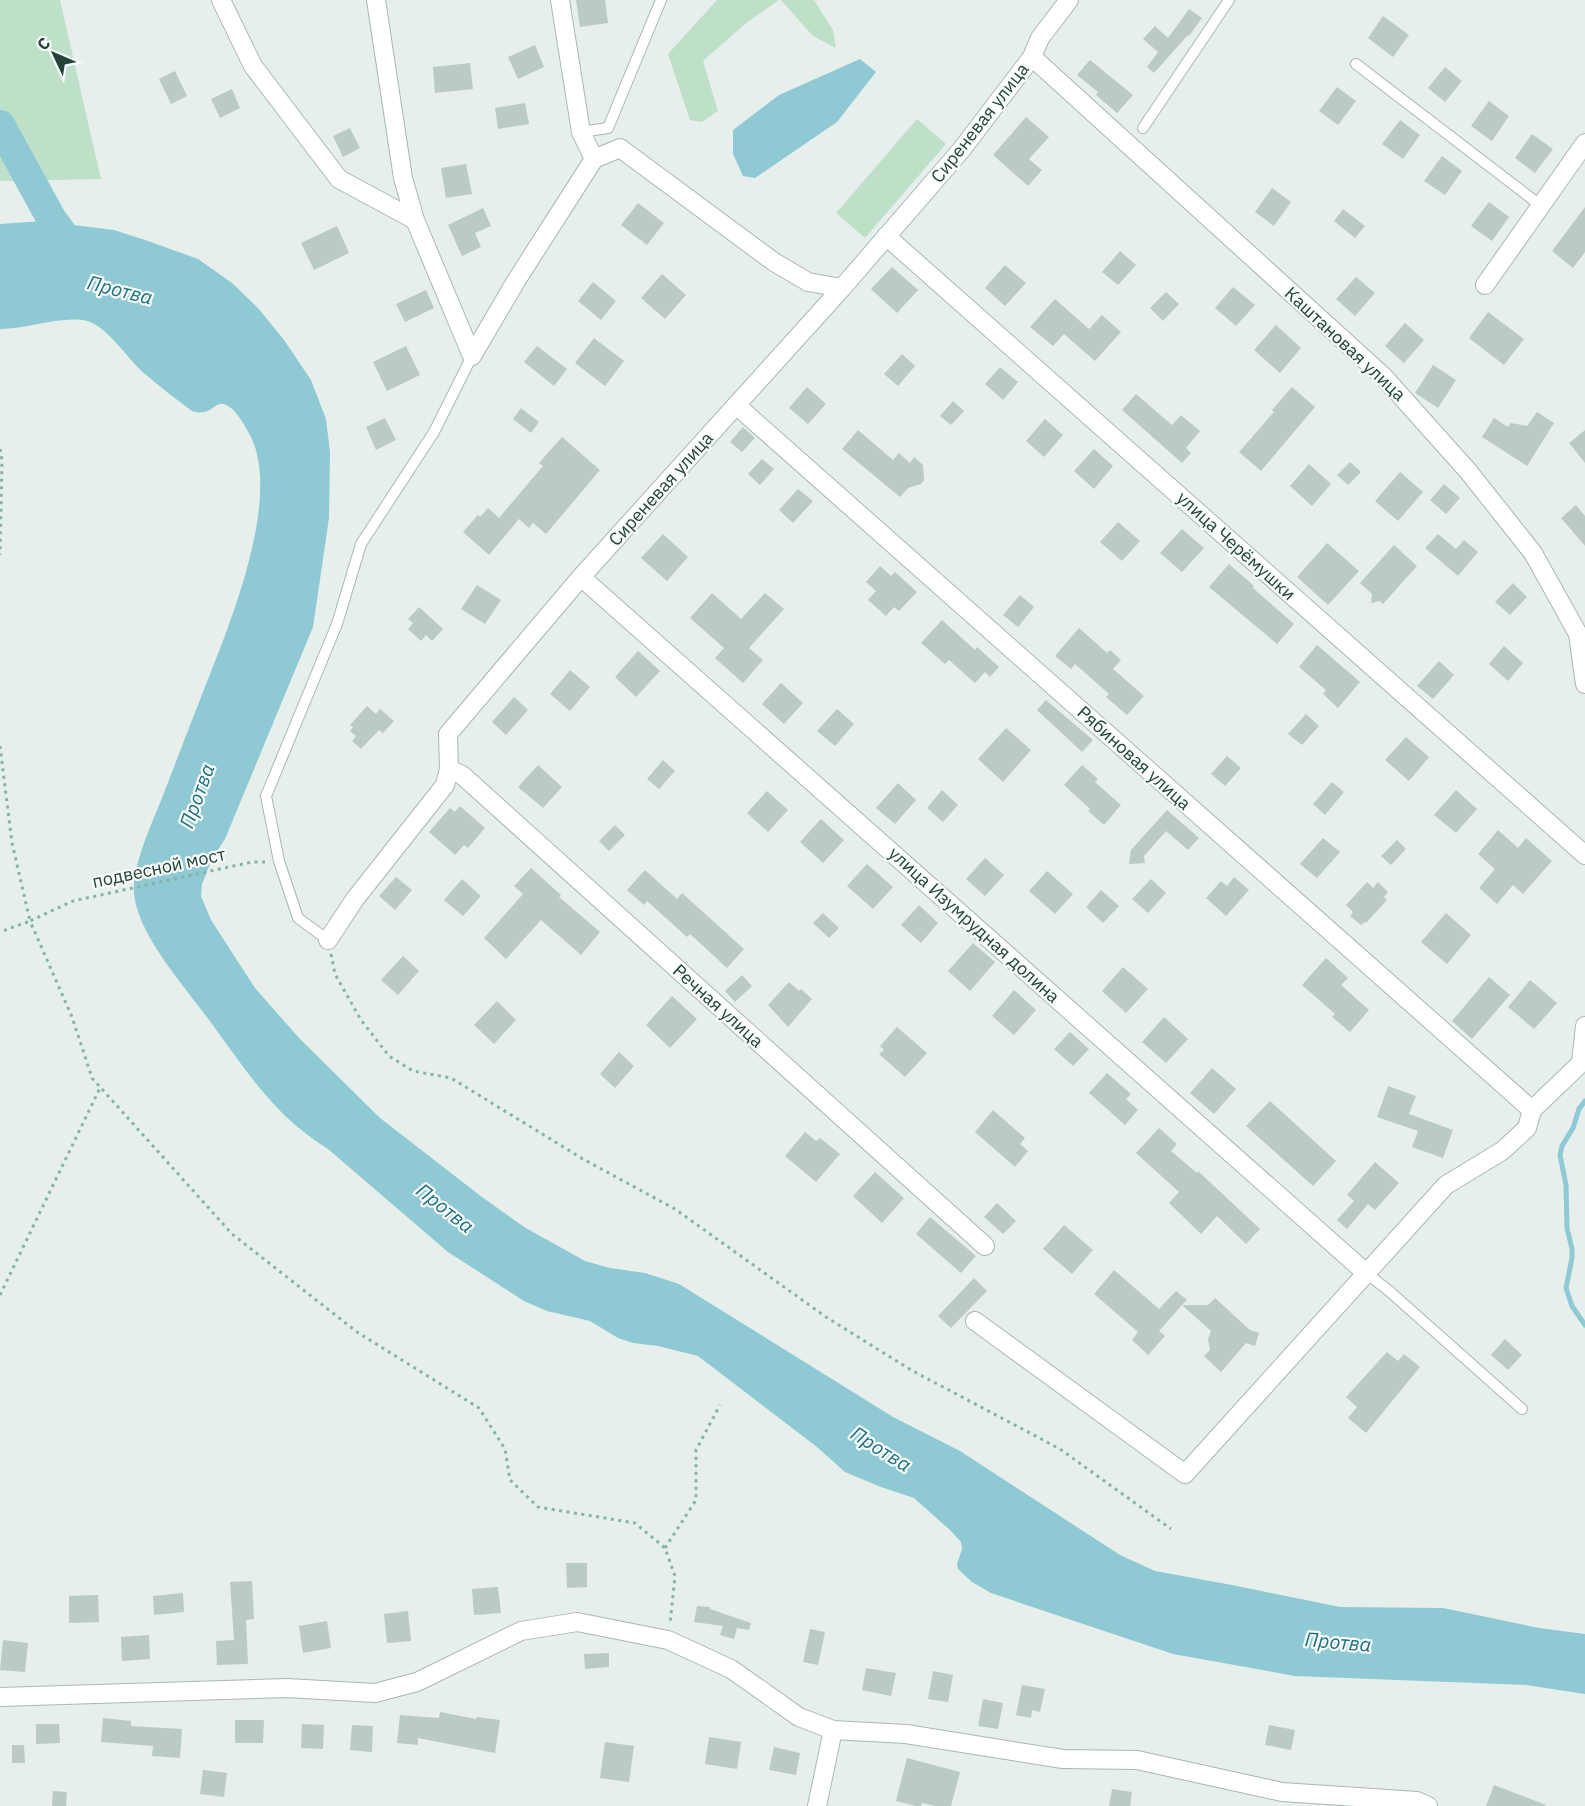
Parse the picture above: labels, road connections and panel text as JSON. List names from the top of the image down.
{
  "streets": {
    "street": [
      "Сиреневая улица",
      "Каштановая улица",
      "улица Черёмушки",
      "Рябиновая улица",
      "улица Изумрудная долина",
      "Речная улица"
    ],
    "path": ["подвесной мост"]
  },
  "crossings": [
    ["Сиреневая улица", "Каштановая улица"],
    ["Сиреневая улица", "улица Черёмушки"],
    ["Сиреневая улица", "Рябиновая улица"],
    ["Сиреневая улица", "улица Изумрудная долина"],
    ["Сиреневая улица", "Речная улица"]
  ],
  "water": ["Протва"],
  "north": "top left"
}
